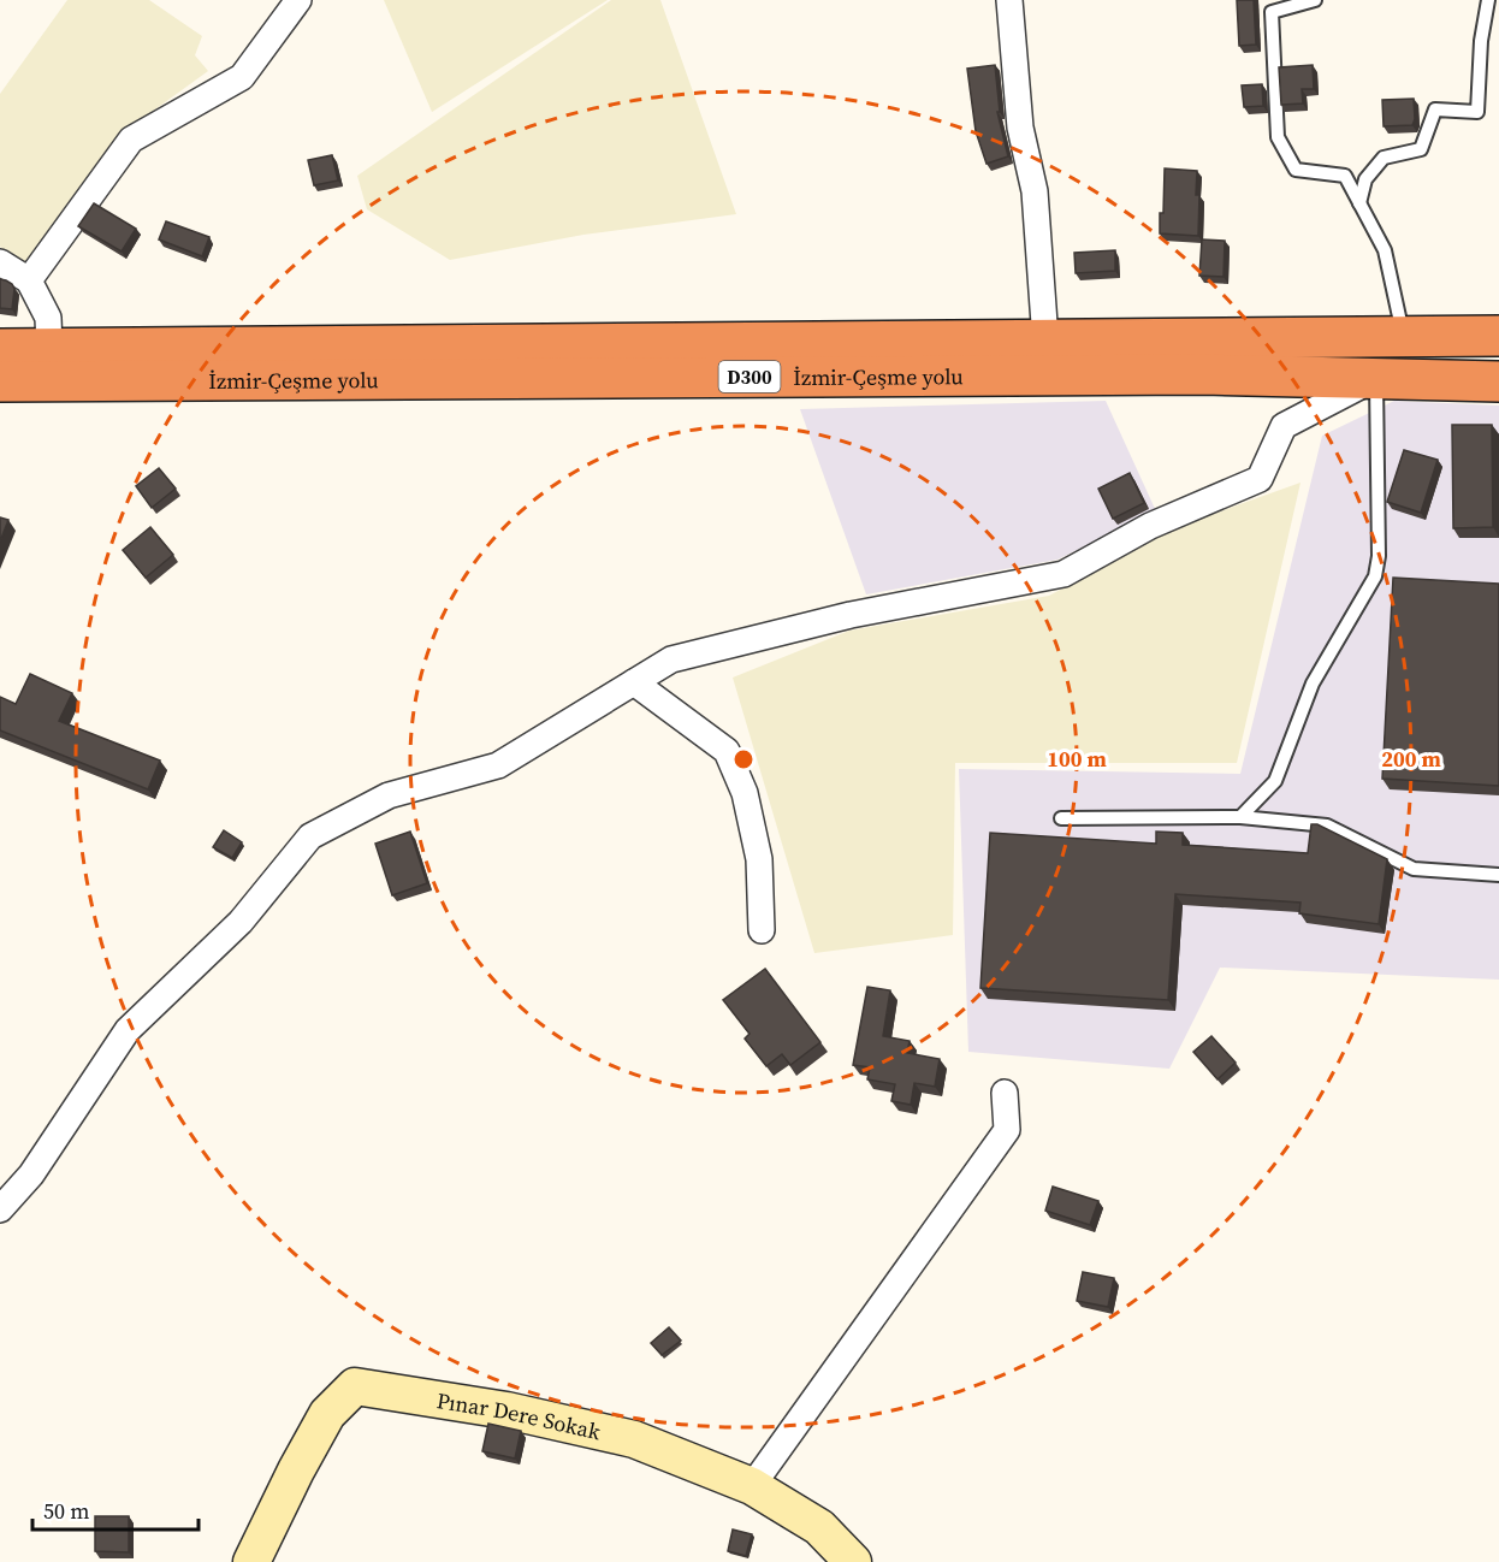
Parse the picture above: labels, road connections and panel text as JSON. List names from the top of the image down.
{
  "streets": {
    "highway": ["D300", "İzmir-Çeşme yolu"],
    "street": ["Pınar Dere Sokak"]
  },
  "scale_bar": "50 m",
  "rings": ["100 m", "200 m"]
}
